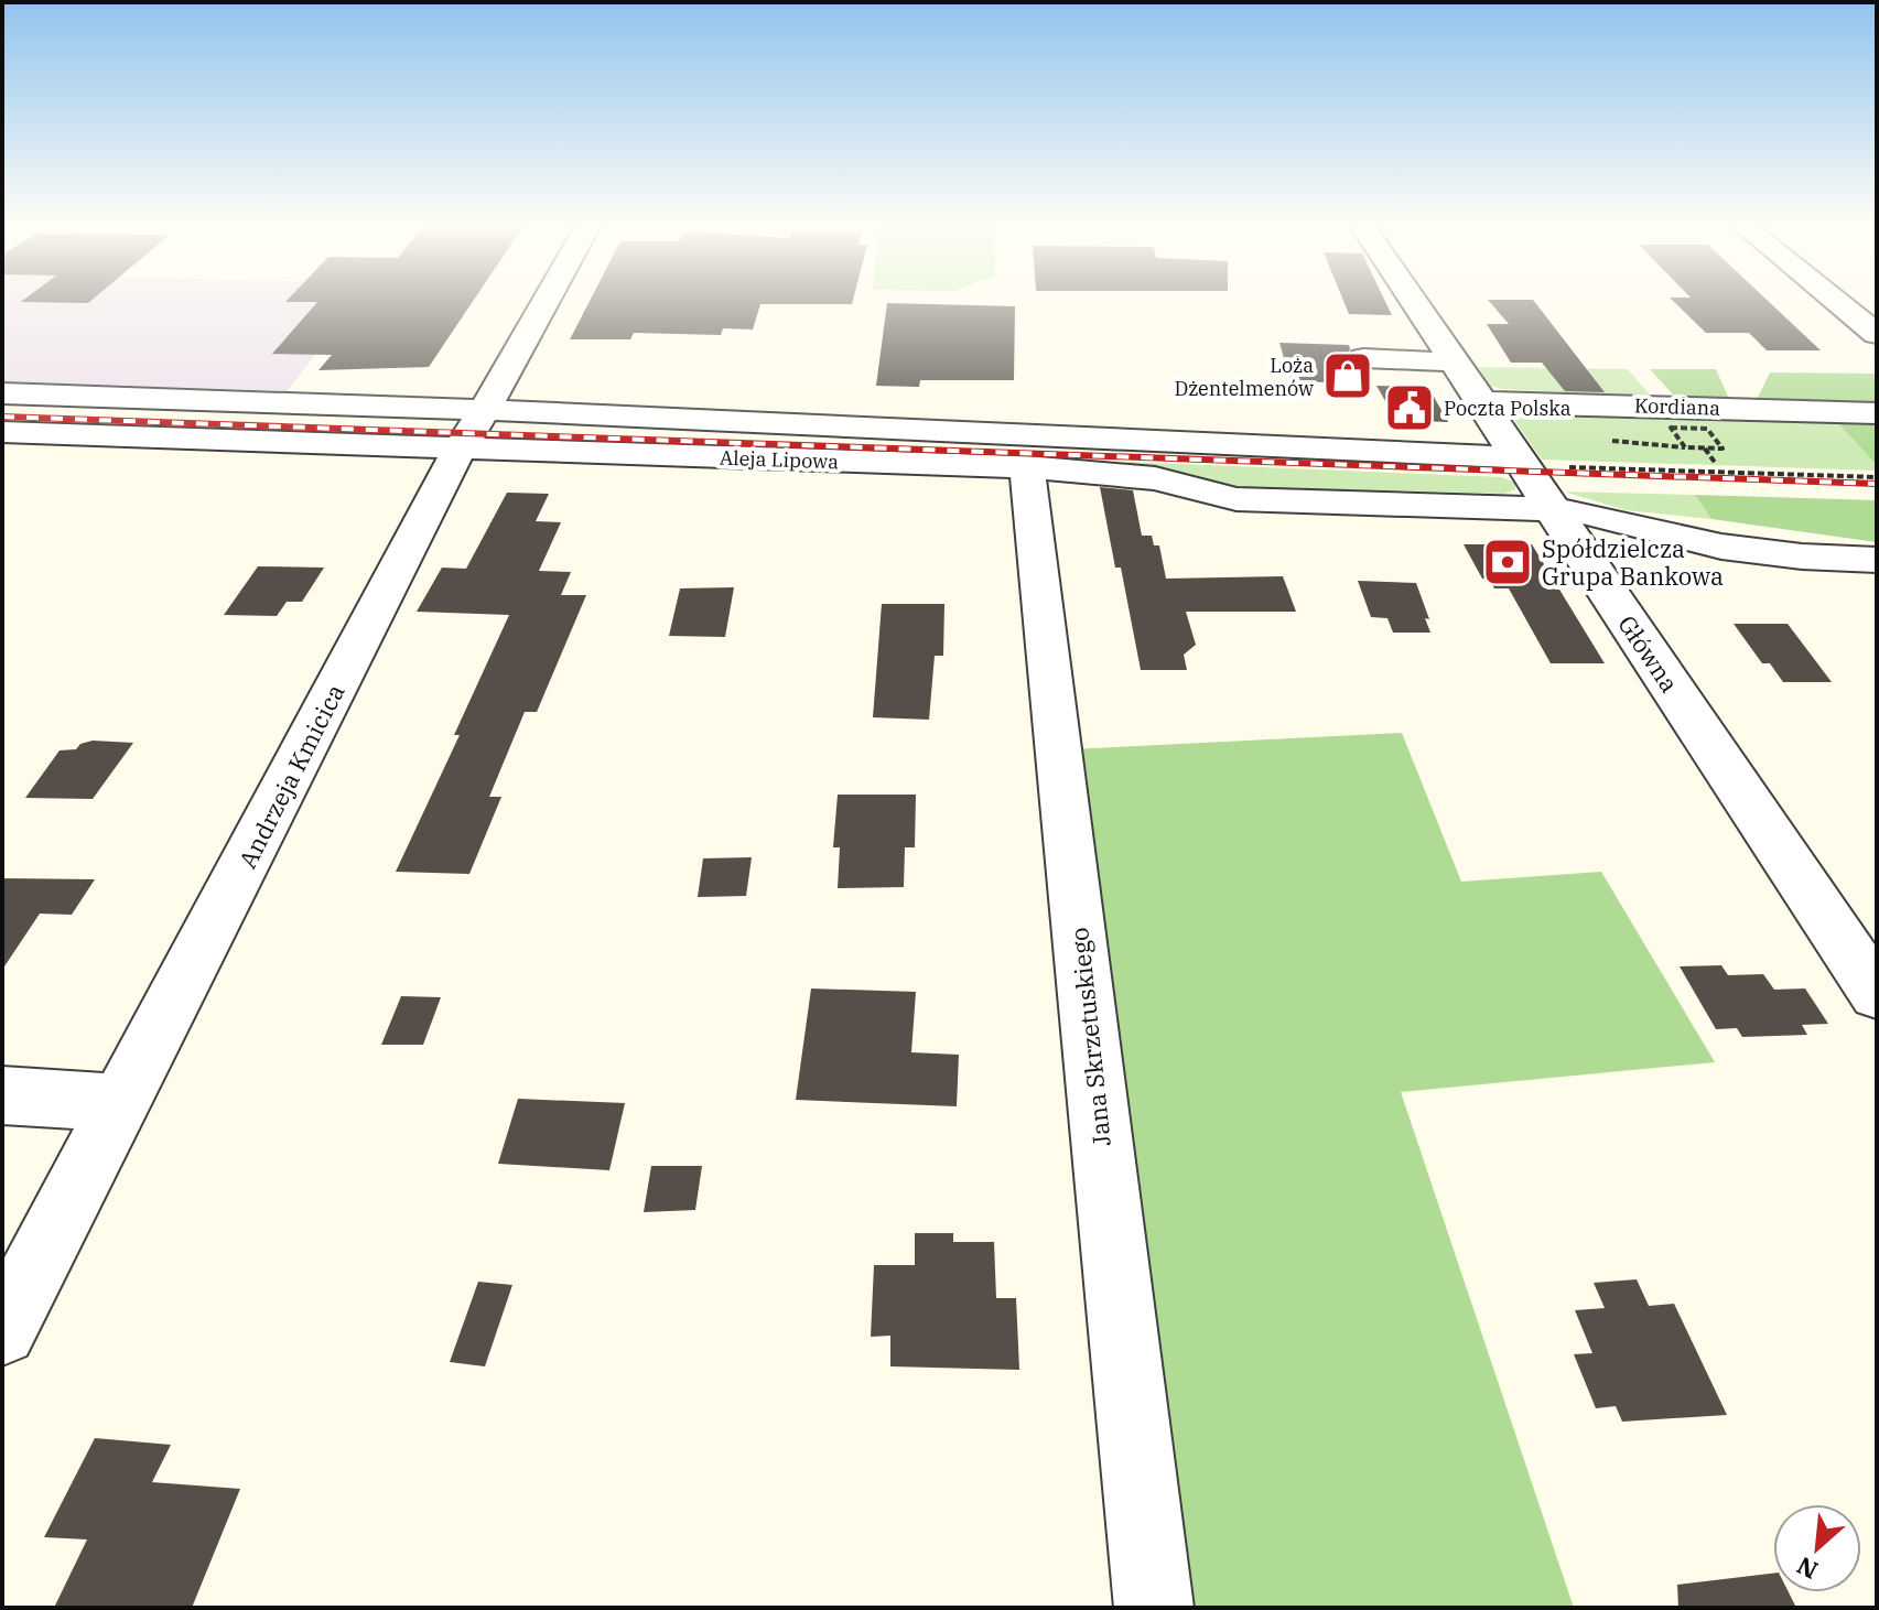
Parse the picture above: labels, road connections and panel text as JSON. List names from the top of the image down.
{
  "streets": {
    "street": [
      "Kordiana",
      "Aleja Lipowa",
      "Główna",
      "Andrzeja Kmicica",
      "Jana Skrzetuskiego"
    ]
  },
  "crossings": [
    ["Kordiana", "Główna"],
    ["Aleja Lipowa", "Główna"],
    ["Aleja Lipowa", "Andrzeja Kmicica"],
    ["Aleja Lipowa", "Jana Skrzetuskiego"]
  ],
  "places": {
    "shop": ["Loża Dżentelmenów"],
    "public building": ["Poczta Polska"],
    "bank": ["Spółdzielcza Grupa Bankowa"]
  },
  "north": "bottom left"
}
